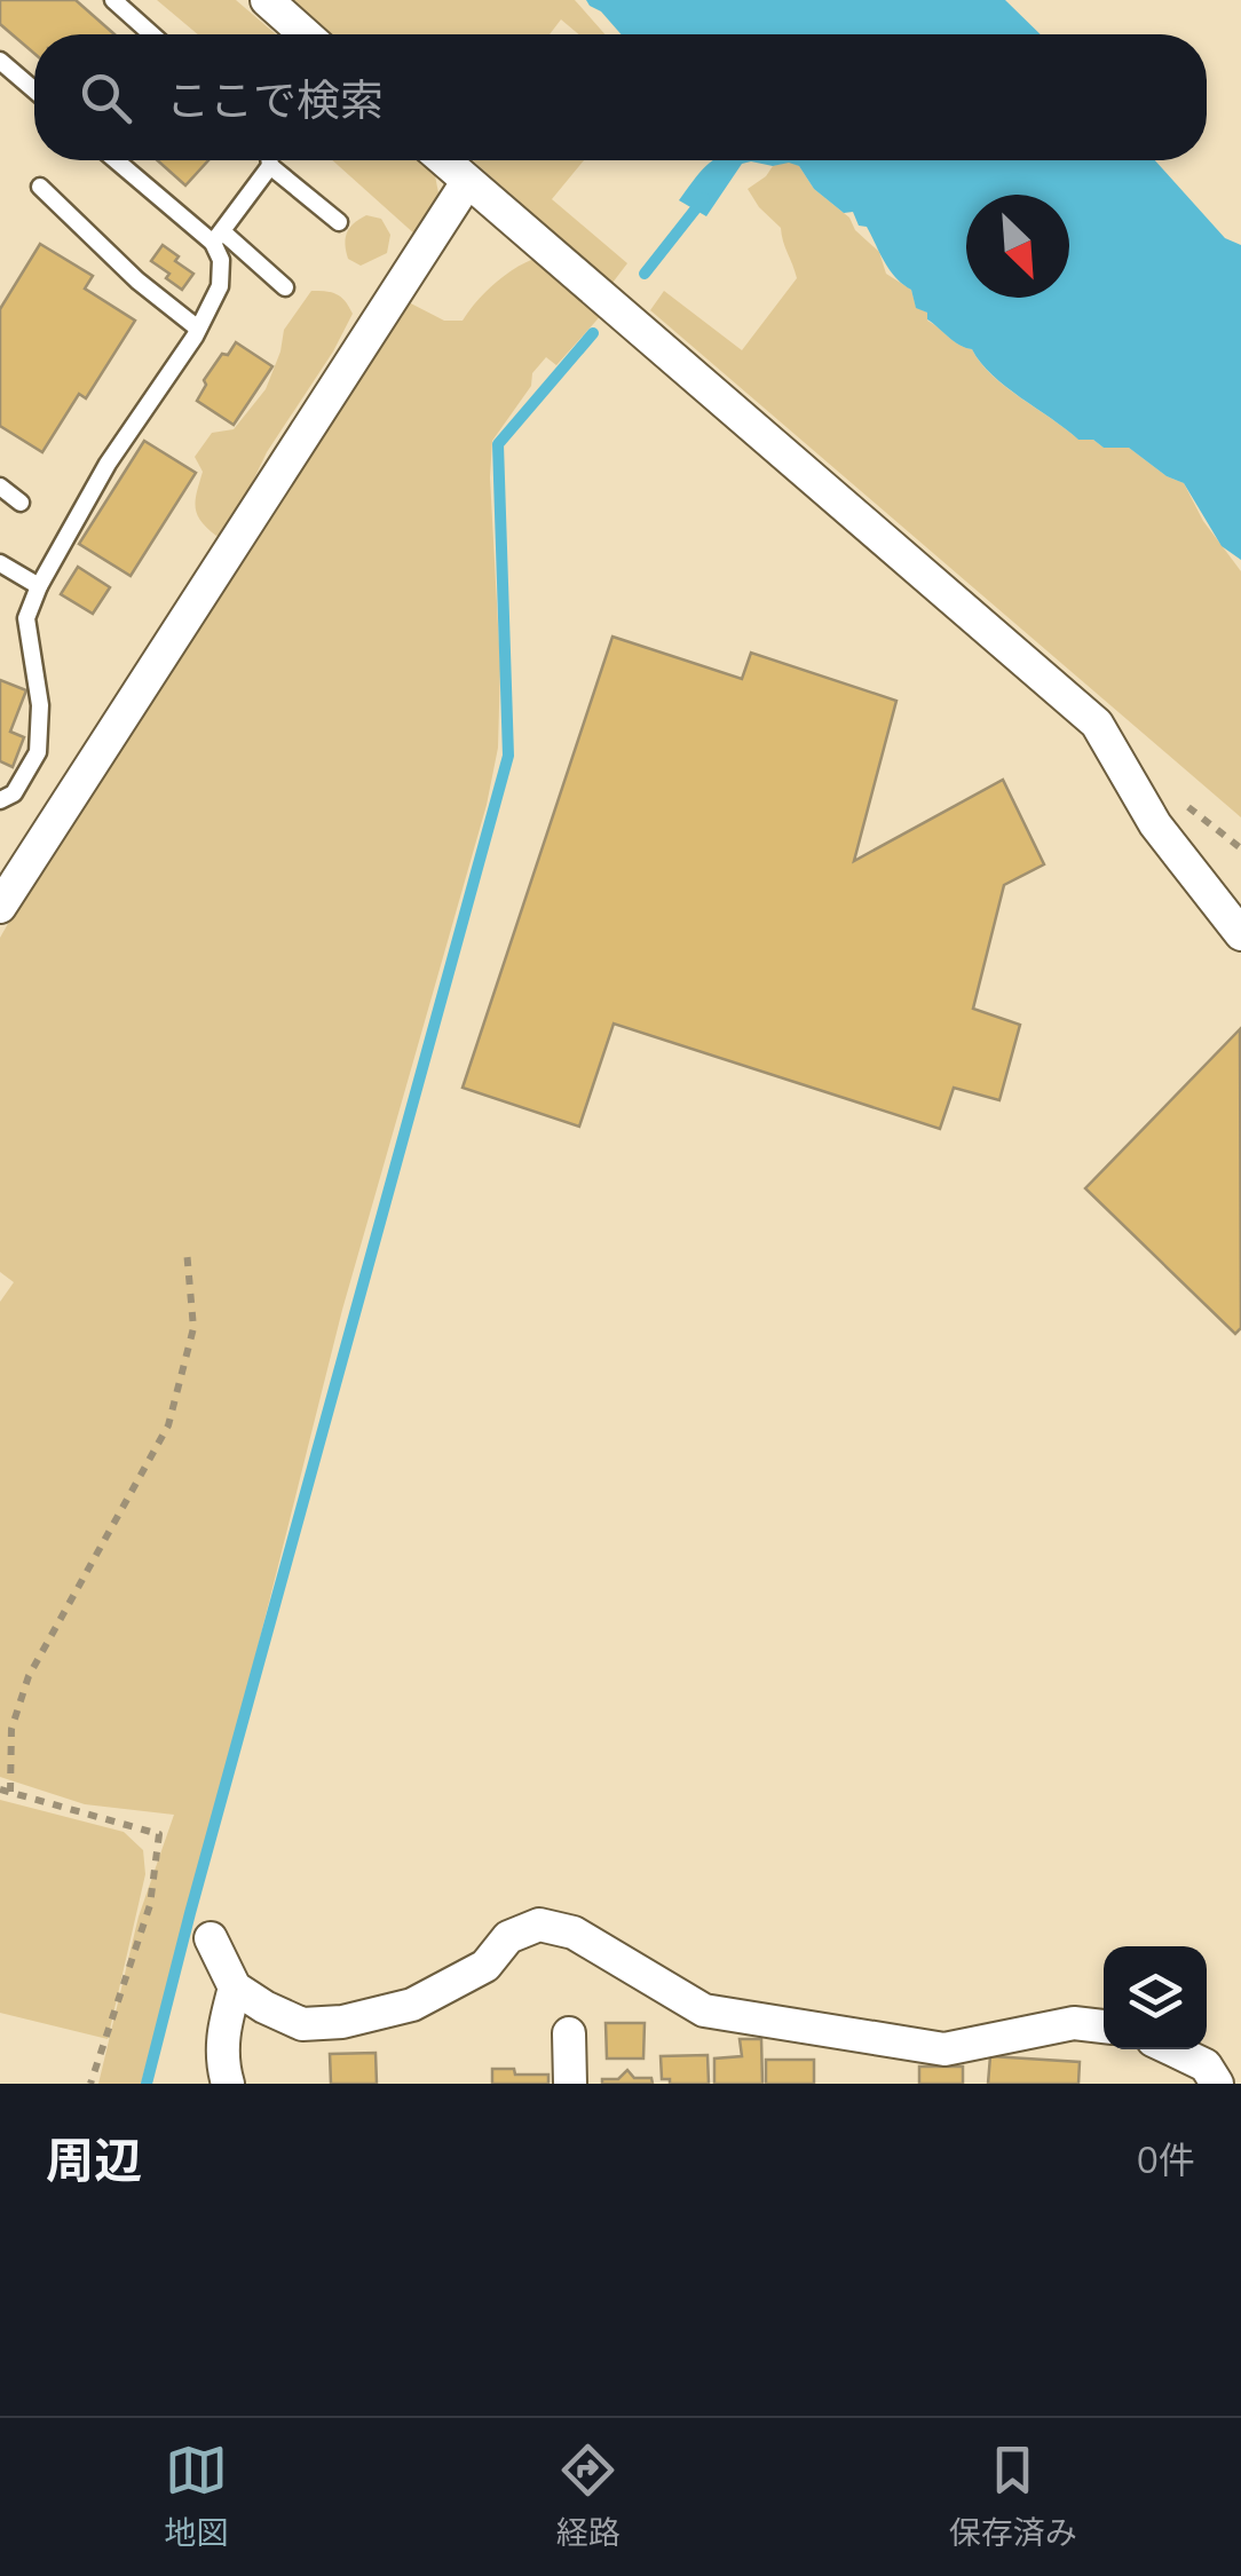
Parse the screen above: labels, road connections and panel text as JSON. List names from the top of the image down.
{
  "north": "bottom right",
  "page": {
    "search": "ここで検索",
    "heading": ["周辺", "0件"],
    "nav": ["地図", "経路", "保存済み"]
  }
}
